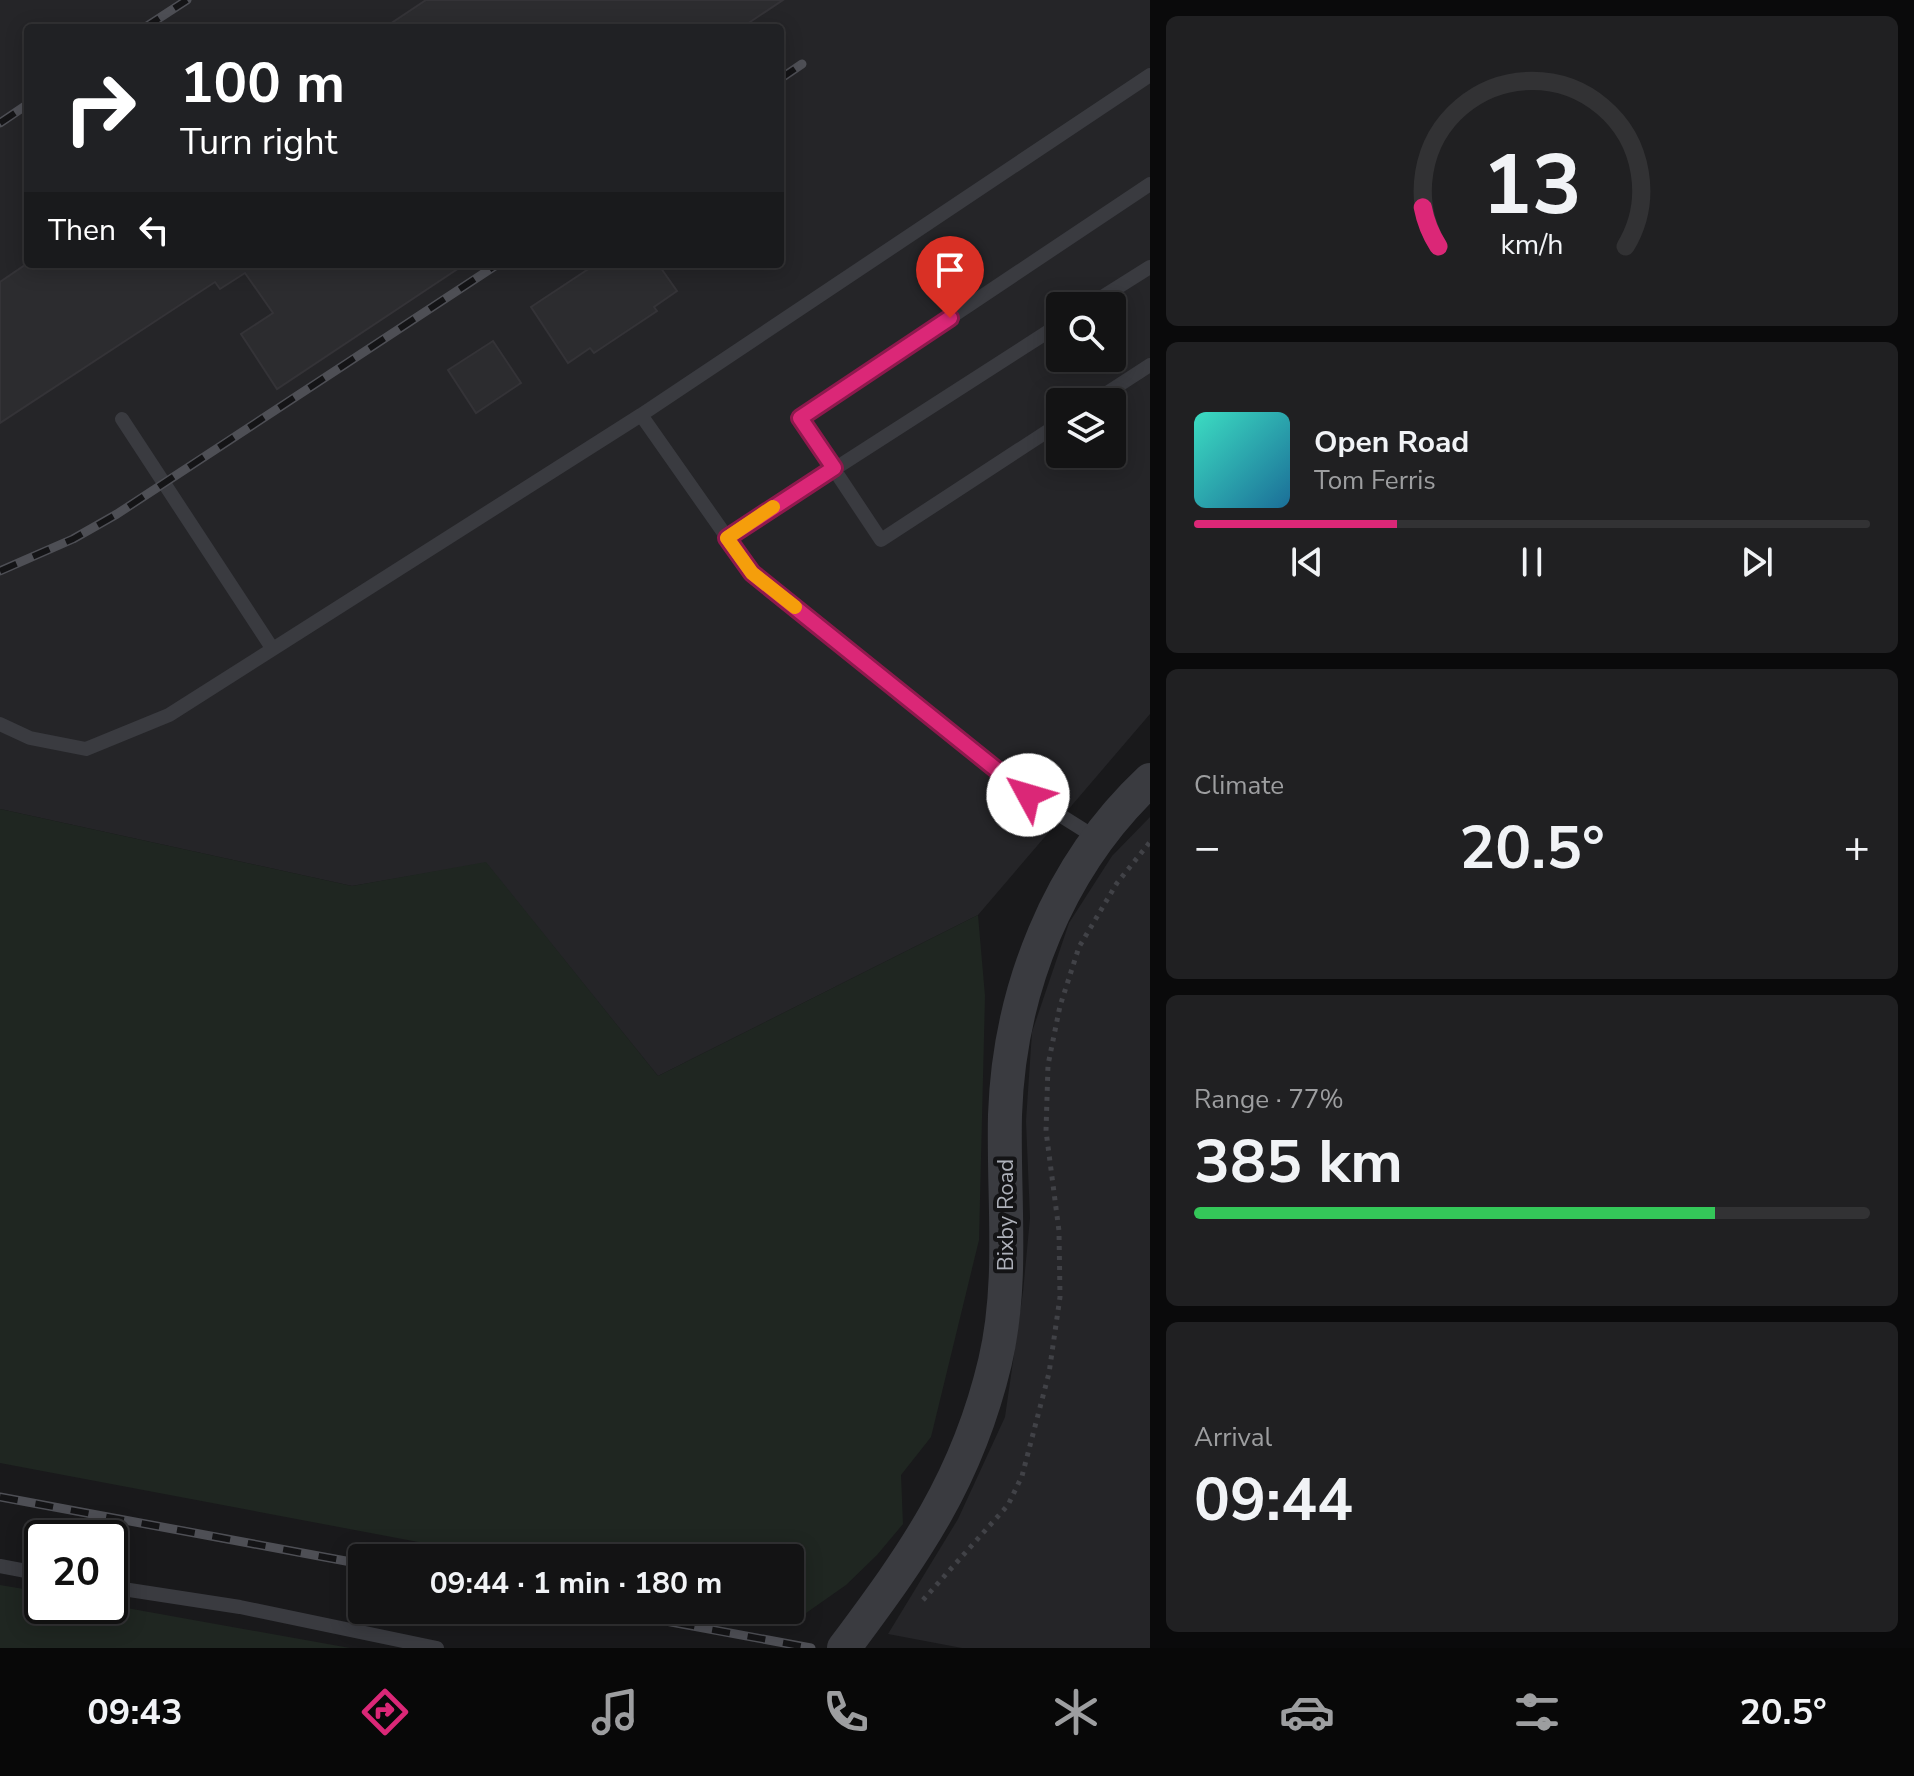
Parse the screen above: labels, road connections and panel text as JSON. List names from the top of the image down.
{
  "streets": {
    "street": ["Bixby Road"]
  },
  "page": {
    "turn": ["100 m", "Turn right"],
    "then": "Then",
    "song": ["Open Road", "Tom Ferris"],
    "tile": [
      "Climate",
      ["Range · 77%", "385 km"],
      ["Arrival", "09:44"]
    ],
    "heat": ["−", "20.5°", "+"],
    "limit": "20",
    "trip": "09:44 · 1 min · 180 m",
    "tabs": ["09:43", "20.5°"],
    "gauge": ["13", "km/h"]
  }
}
